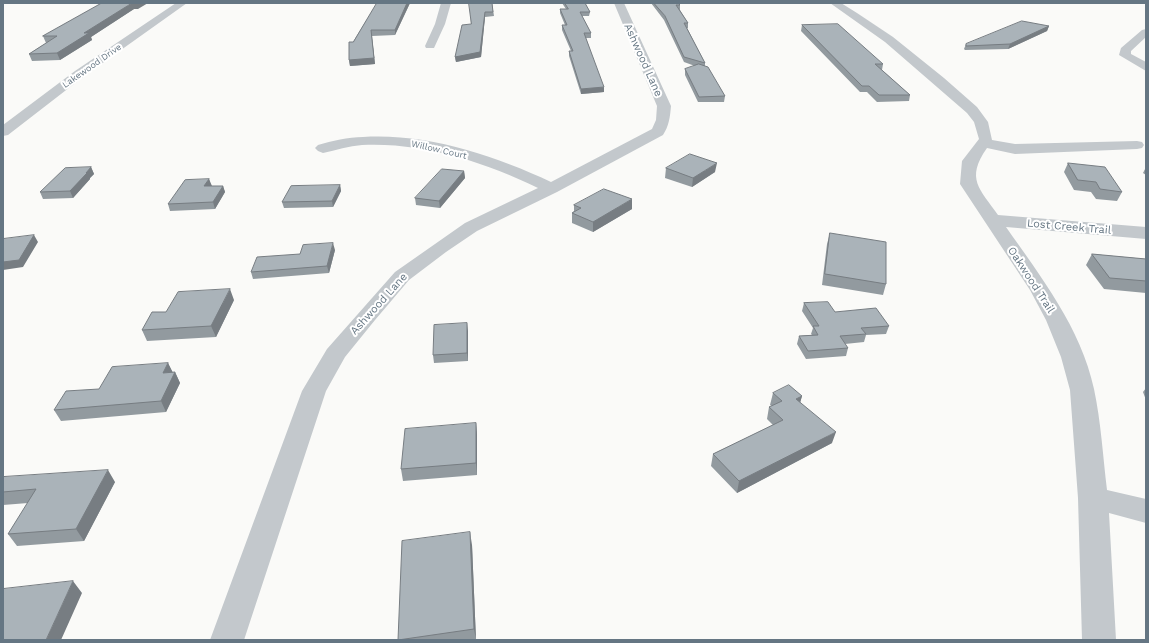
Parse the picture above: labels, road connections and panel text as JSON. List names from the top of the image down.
{
  "streets": {
    "street": [
      "Ashwood Lane",
      "Lakewood Drive",
      "Willow Court",
      "Lost Creek Trail",
      "Oakwood Trail"
    ]
  },
  "crossings": [
    ["Ashwood Lane", "Willow Court"],
    ["Lost Creek Trail", "Oakwood Trail"]
  ]
}
